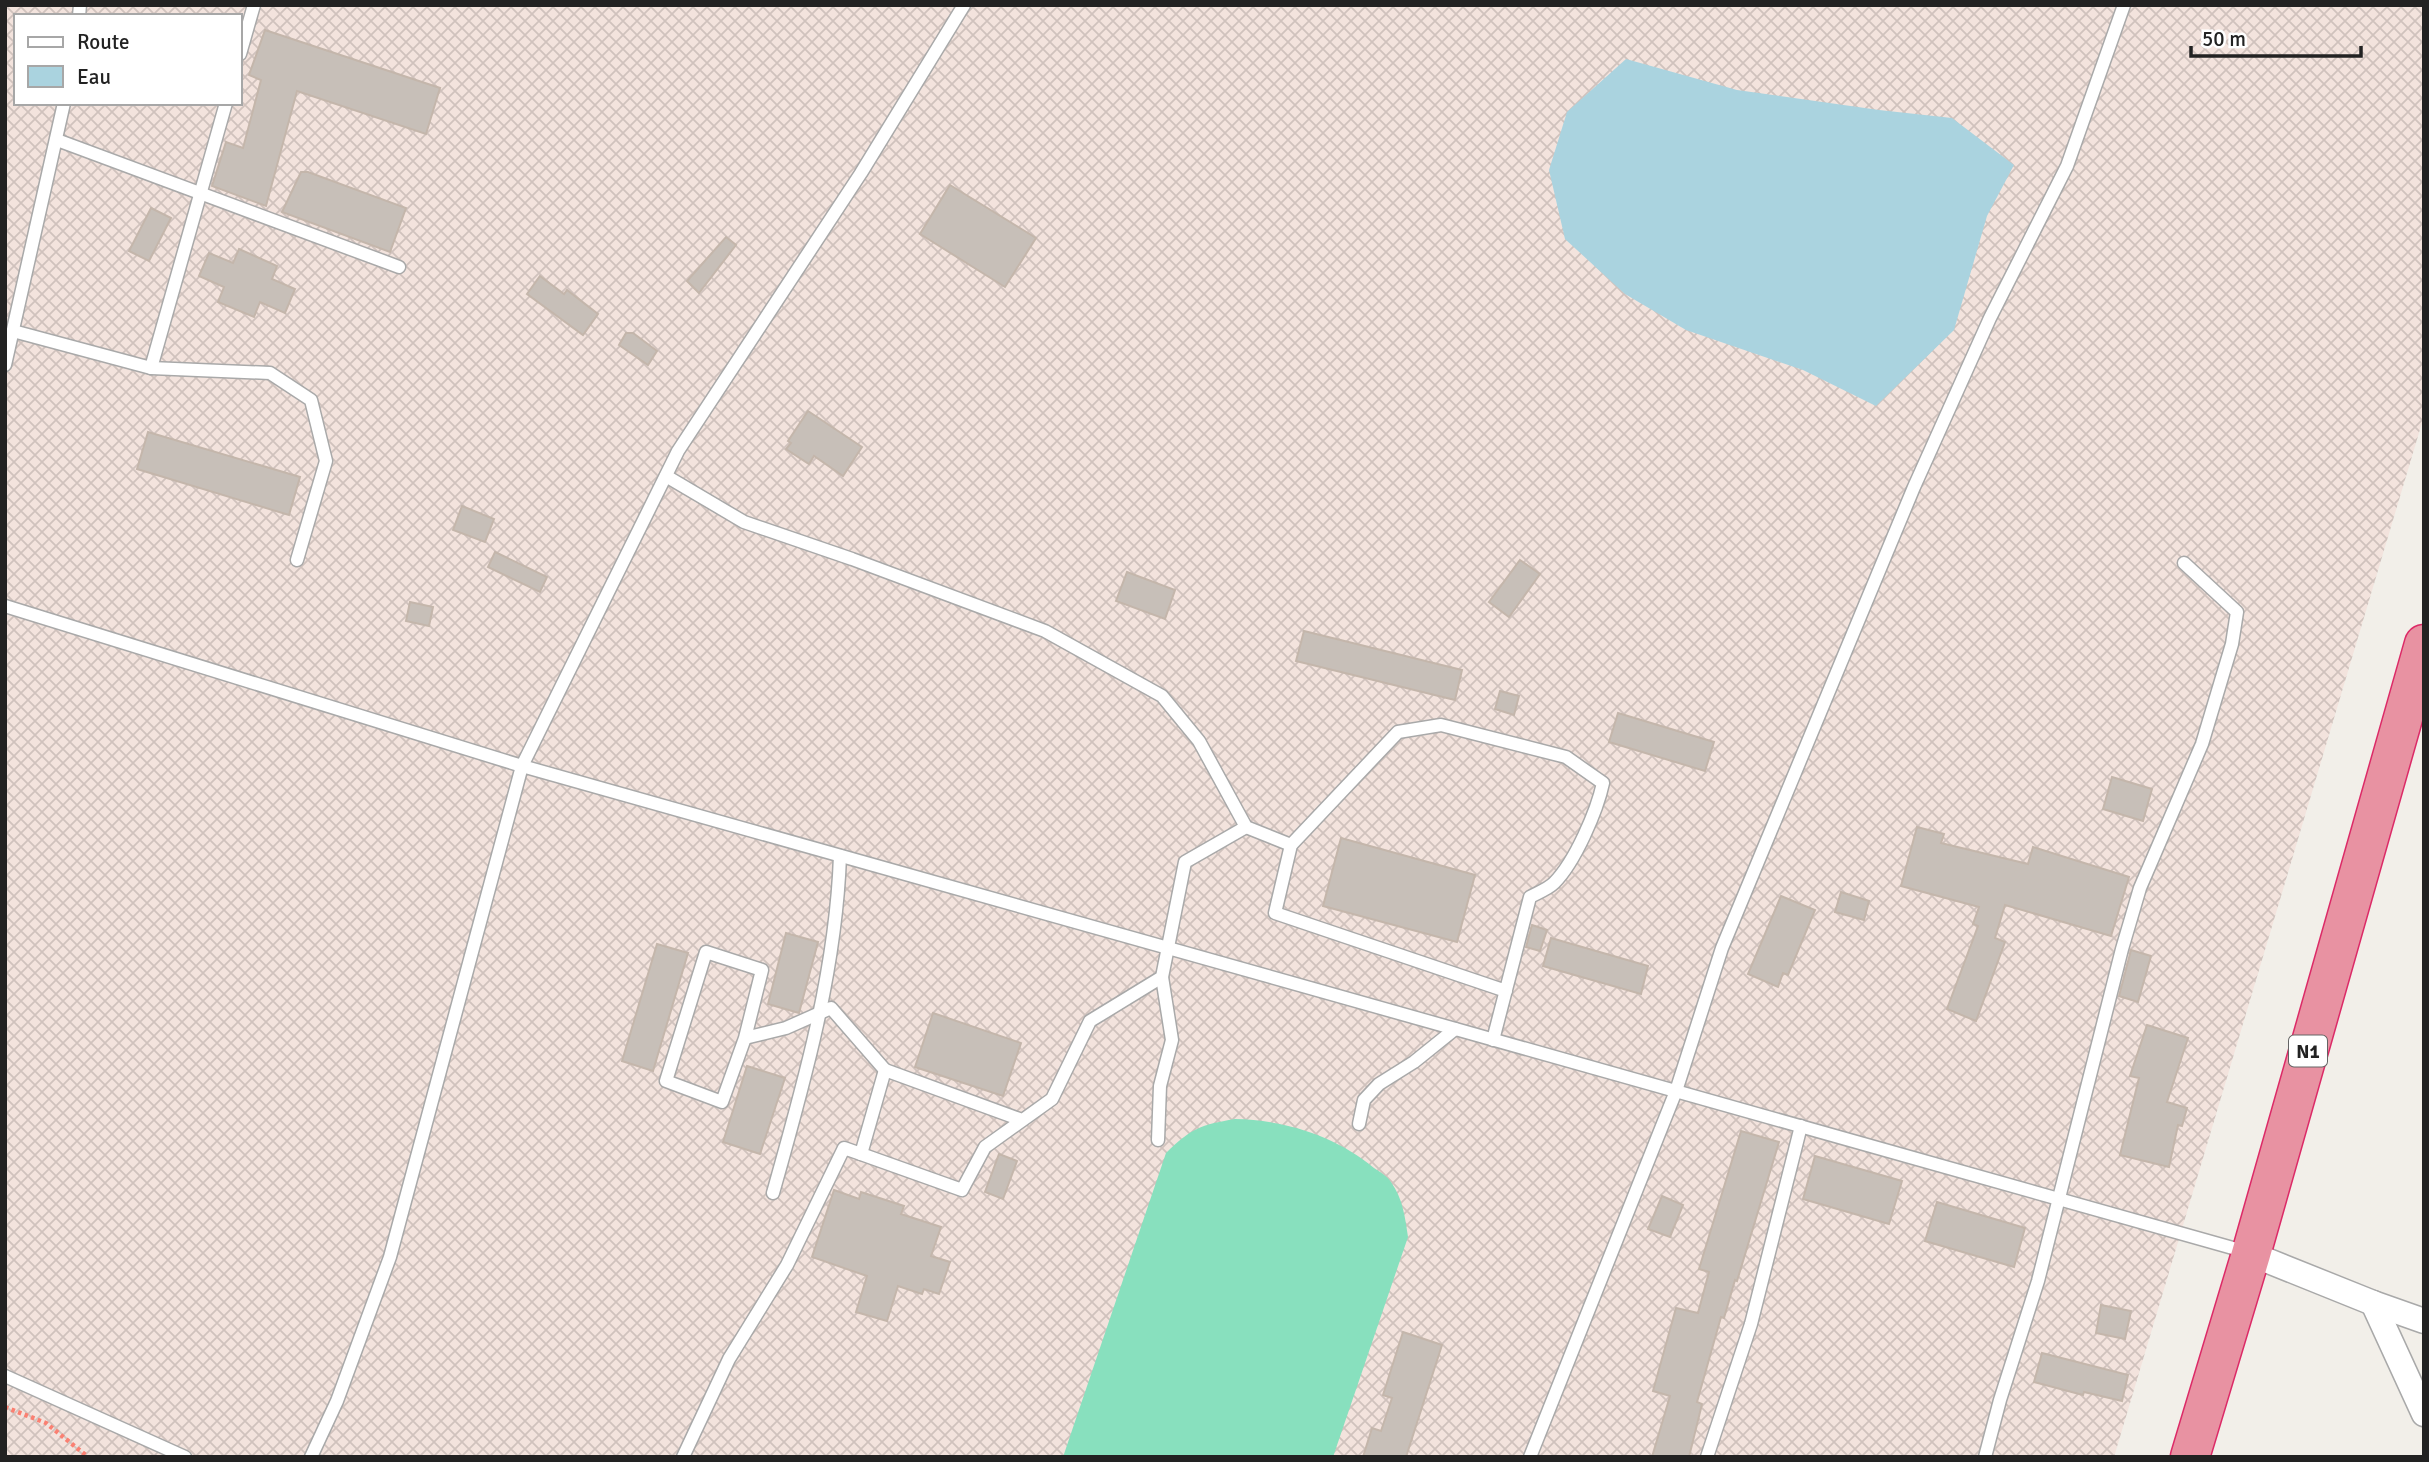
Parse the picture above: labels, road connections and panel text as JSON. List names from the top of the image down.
{
  "streets": {
    "highway": ["N1"]
  },
  "legend": ["Route", "Eau"],
  "scale_bar": "50 m"
}
